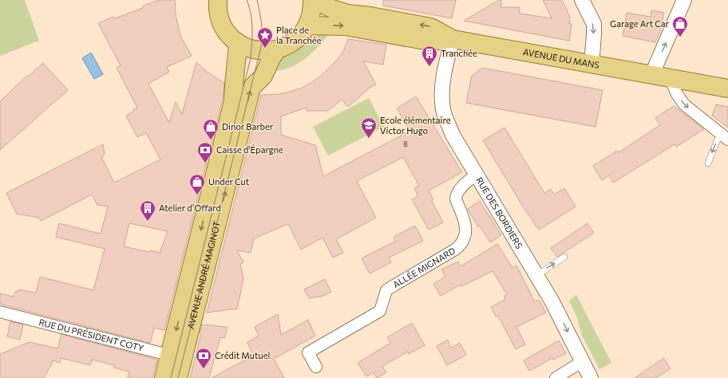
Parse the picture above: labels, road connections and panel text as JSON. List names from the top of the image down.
{
  "streets": {
    "main road": ["AVENUE DU MANS", "AVENUE ANDRÉ MAGINOT"],
    "street": ["RUE DES BORDIERS", "ALLÉE MIGNARD", "RUE DU PRÉSIDENT COTY"]
  },
  "crossings": [
    ["AVENUE DU MANS", "RUE DES BORDIERS"],
    ["RUE DES BORDIERS", "ALLÉE MIGNARD"],
    ["AVENUE ANDRÉ MAGINOT", "RUE DU PRÉSIDENT COTY"]
  ],
  "places": {
    "shop": ["Garage Art Car", "Dinor Barber", "Under Cut"],
    "place": ["Place de la Tranchée"],
    "building": ["Tranchée", "Atelier d’Offard"],
    "school or university": ["Ecole élémentaire Victor Hugo"],
    "bank": ["Caisse d'Épargne", "Crédit Mutuel"]
  },
  "house_numbers": ["8"]
}
